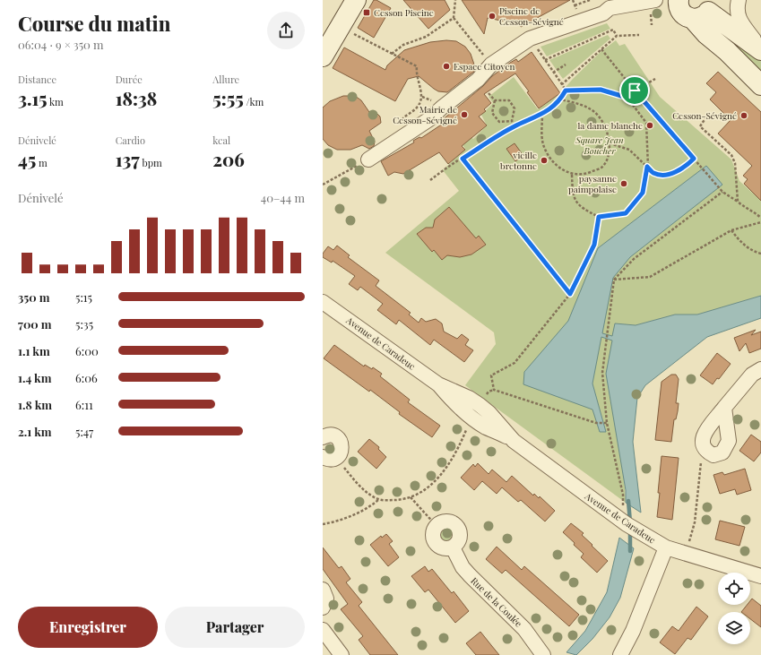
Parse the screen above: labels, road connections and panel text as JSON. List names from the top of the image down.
{
  "streets": {
    "street": ["Avenue de Caradeuc", "Rue de la Coulée"]
  },
  "parks": ["Square Jean Boucher"],
  "places": {
    "transit": ["Cesson Piscine"],
    "other": [
      "Piscine de Cesson-Sévigné",
      "Espace Citoyen",
      "Mairie de Cesson-Sévigné",
      "Cesson-Sévigné",
      "la dame blanche",
      "vieille bretonne",
      "paysanne paimpolaise"
    ]
  },
  "page": {
    "heading": ["Course du matin", "06:04 · 9 × 350 m"],
    "stats": [
      ["Distance", "3.15 km"],
      ["Durée", "18:38"],
      ["Allure", "5:55 /km"],
      ["Dénivelé", "45 m"],
      ["Cardio", "137 bpm"],
      ["kcal", "206"]
    ],
    "chart": ["Dénivelé", "40–44 m"],
    "list": [
      {
        "name": "350 m",
        "note": "5:15"
      },
      {
        "name": "700 m",
        "note": "5:35"
      },
      {
        "name": "1.1 km",
        "note": "6:00"
      },
      {
        "name": "1.4 km",
        "note": "6:06"
      },
      {
        "name": "1.8 km",
        "note": "6:11"
      },
      {
        "name": "2.1 km",
        "note": "5:47"
      }
    ],
    "buttons": ["Enregistrer", "Partager"]
  }
}
